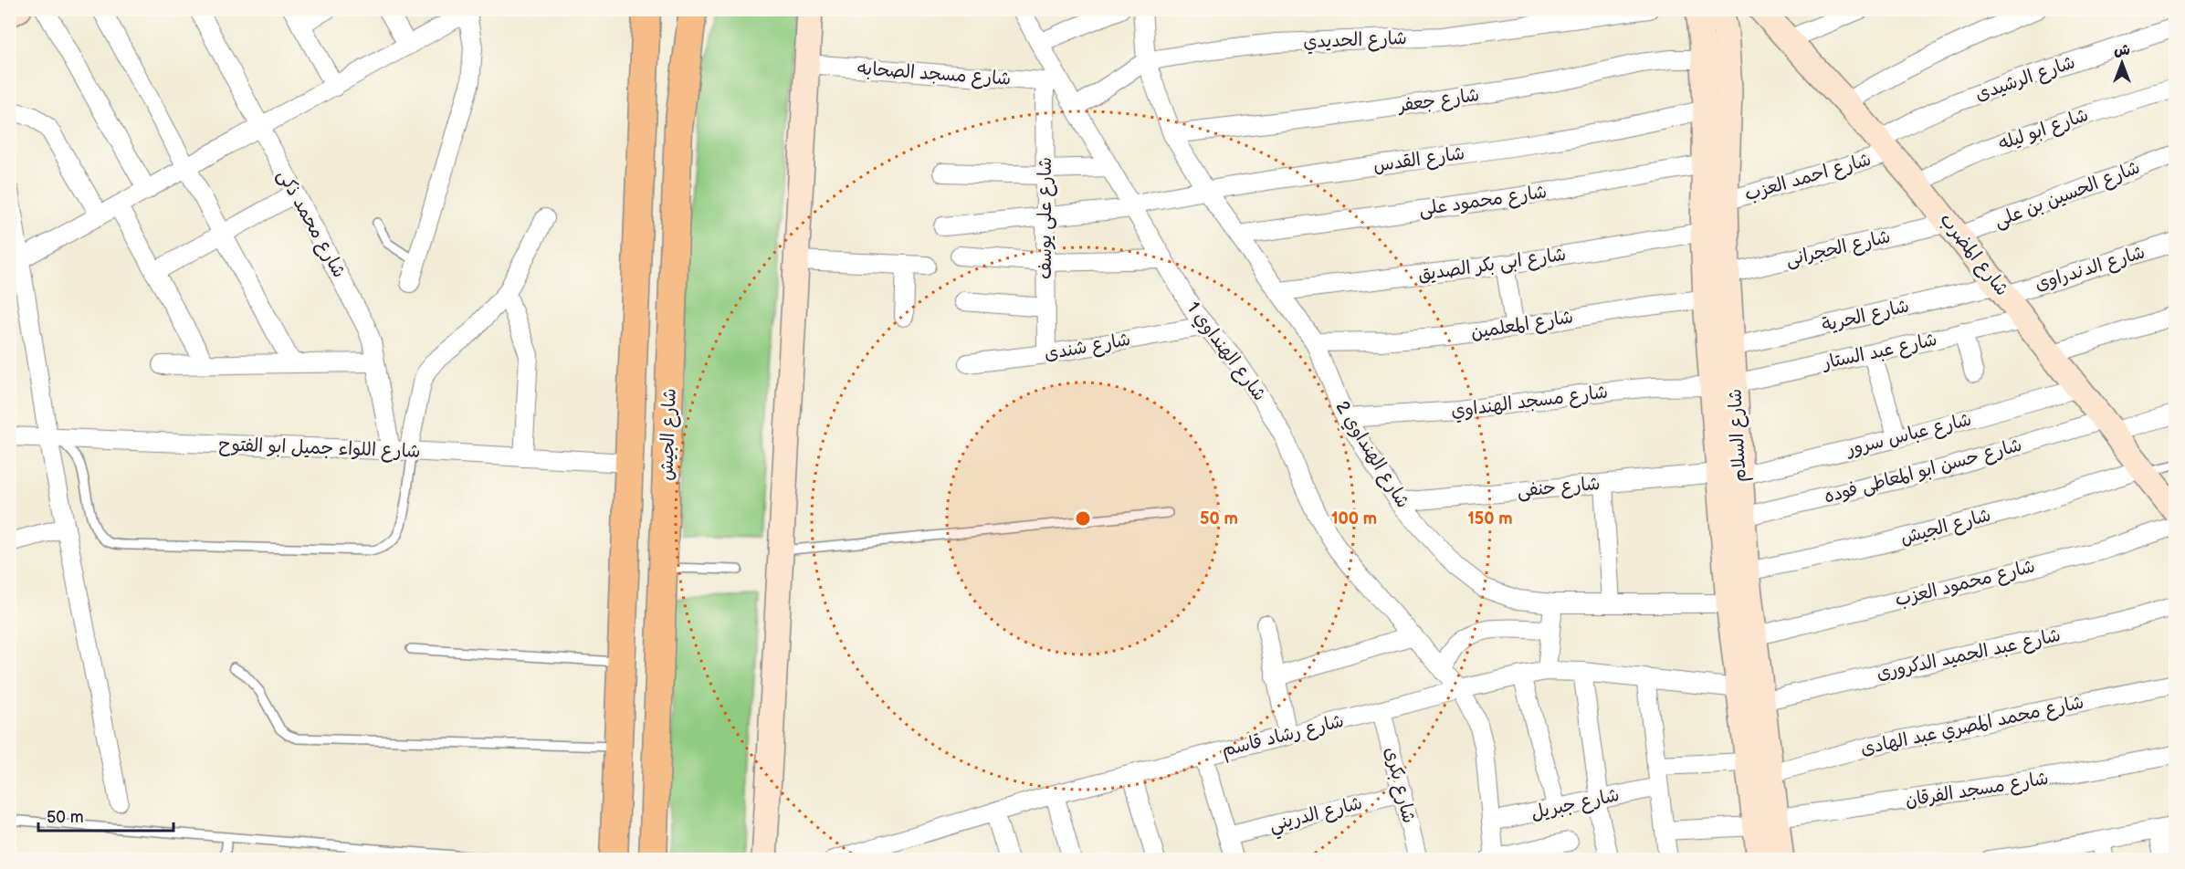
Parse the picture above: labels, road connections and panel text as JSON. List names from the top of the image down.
{
  "streets": {
    "main road": ["شارع الجيش"],
    "street": [
      "شارع الحديدي",
      "شارع مسجد الصحابه",
      "شارع الرشيدى",
      "شارع جعفر",
      "شارع ابو ليله",
      "شارع القدس",
      "شارع احمد العزب",
      "شارع الحسين بن على",
      "شارع محمود على",
      "شارع على يوسف",
      "شارع محمد ذكى",
      "شارع الحجرانى",
      "شارع المضرب",
      "شارع ابى بكر الصديق",
      "شارع الدندراوى",
      "شارع الحرية",
      "شارع المعلمين",
      "شارع شندى",
      "شارع الهنداوي 1",
      "شارع عبد الستار",
      "شارع مسجد الهنداوي",
      "شارع عباس سرور",
      "شارع السلام",
      "شارع اللواء جميل ابو الفتوح",
      "شارع الهنداوي 2",
      "شارع حسن ابو المعاطى فوده",
      "شارع حنفى",
      "شارع محمود العزب",
      "شارع عبد الحميد الدكرورى",
      "شارع محمد المصري عبد الهادى",
      "شارع رشاد قاسم",
      "شارع بكرى",
      "شارع مسجد الفرقان",
      "شارع جبريل",
      "شارع الدريني"
    ]
  },
  "crossings": [
    ["شارع الحديدي", "شارع الهنداوي 1"],
    ["شارع الحديدي", "شارع الهنداوي 2"],
    ["شارع مسجد الصحابه", "شارع على يوسف"],
    ["شارع مسجد الصحابه", "شارع الهنداوي 1"],
    ["شارع الرشيدى", "شارع احمد العزب"],
    ["شارع الرشيدى", "شارع المضرب"],
    ["شارع جعفر", "شارع السلام"],
    ["شارع جعفر", "شارع الهنداوي 2"],
    ["شارع ابو ليله", "شارع المضرب"],
    ["شارع القدس", "شارع على يوسف"],
    ["شارع القدس", "شارع الهنداوي 1"],
    ["شارع القدس", "شارع السلام"],
    ["شارع القدس", "شارع الهنداوي 2"],
    ["شارع احمد العزب", "شارع المضرب"],
    ["شارع احمد العزب", "شارع السلام"],
    ["شارع الحسين بن على", "شارع الحجرانى"],
    ["شارع الحسين بن على", "شارع المضرب"],
    ["شارع محمود على", "شارع السلام"],
    ["شارع محمود على", "شارع الهنداوي 2"],
    ["شارع على يوسف", "شارع شندى"],
    ["شارع على يوسف", "شارع الهنداوي 1"],
    ["شارع محمد ذكى", "شارع اللواء جميل ابو الفتوح"],
    ["شارع الحجرانى", "شارع المضرب"],
    ["شارع الحجرانى", "شارع المعلمين"],
    ["شارع الحجرانى", "شارع السلام"],
    ["شارع المضرب", "شارع الدندراوى"],
    ["شارع المضرب", "شارع الحرية"],
    ["شارع المضرب", "شارع عبد الستار"],
    ["شارع المضرب", "شارع الجيش"],
    ["شارع المضرب", "شارع عباس سرور"],
    ["شارع المضرب", "شارع حسن ابو المعاطى فوده"],
    ["شارع ابى بكر الصديق", "شارع السلام"],
    ["شارع ابى بكر الصديق", "شارع الهنداوي 2"],
    ["شارع الدندراوى", "شارع الحرية"],
    ["شارع الحرية", "شارع السلام"],
    ["شارع المعلمين", "شارع السلام"],
    ["شارع المعلمين", "شارع الهنداوي 2"],
    ["شارع شندى", "شارع الهنداوي 1"],
    ["شارع الهنداوي 1", "شارع رشاد قاسم"],
    ["شارع الهنداوي 1", "شارع جبريل"],
    ["شارع عبد الستار", "شارع مسجد الهنداوي"],
    ["شارع عبد الستار", "شارع السلام"],
    ["شارع مسجد الهنداوي", "شارع السلام"],
    ["شارع مسجد الهنداوي", "شارع الهنداوي 2"],
    ["شارع الجيش", "شارع السلام"],
    ["شارع عباس سرور", "شارع السلام"],
    ["شارع عباس سرور", "شارع حنفى"],
    ["شارع السلام", "شارع الهنداوي 2"],
    ["شارع السلام", "شارع حسن ابو المعاطى فوده"],
    ["شارع السلام", "شارع حنفى"],
    ["شارع السلام", "شارع محمود العزب"],
    ["شارع السلام", "شارع عبد الحميد الدكرورى"],
    ["شارع السلام", "شارع محمد المصري عبد الهادى"],
    ["شارع السلام", "شارع رشاد قاسم"],
    ["شارع السلام", "شارع مسجد الفرقان"],
    ["شارع الهنداوي 2", "شارع حنفى"],
    ["شارع رشاد قاسم", "شارع بكرى"],
    ["شارع بكرى", "شارع الدريني"]
  ],
  "scale_bar": "50 m",
  "north": "top",
  "rings": ["50 m", "100 m", "150 m"]
}
